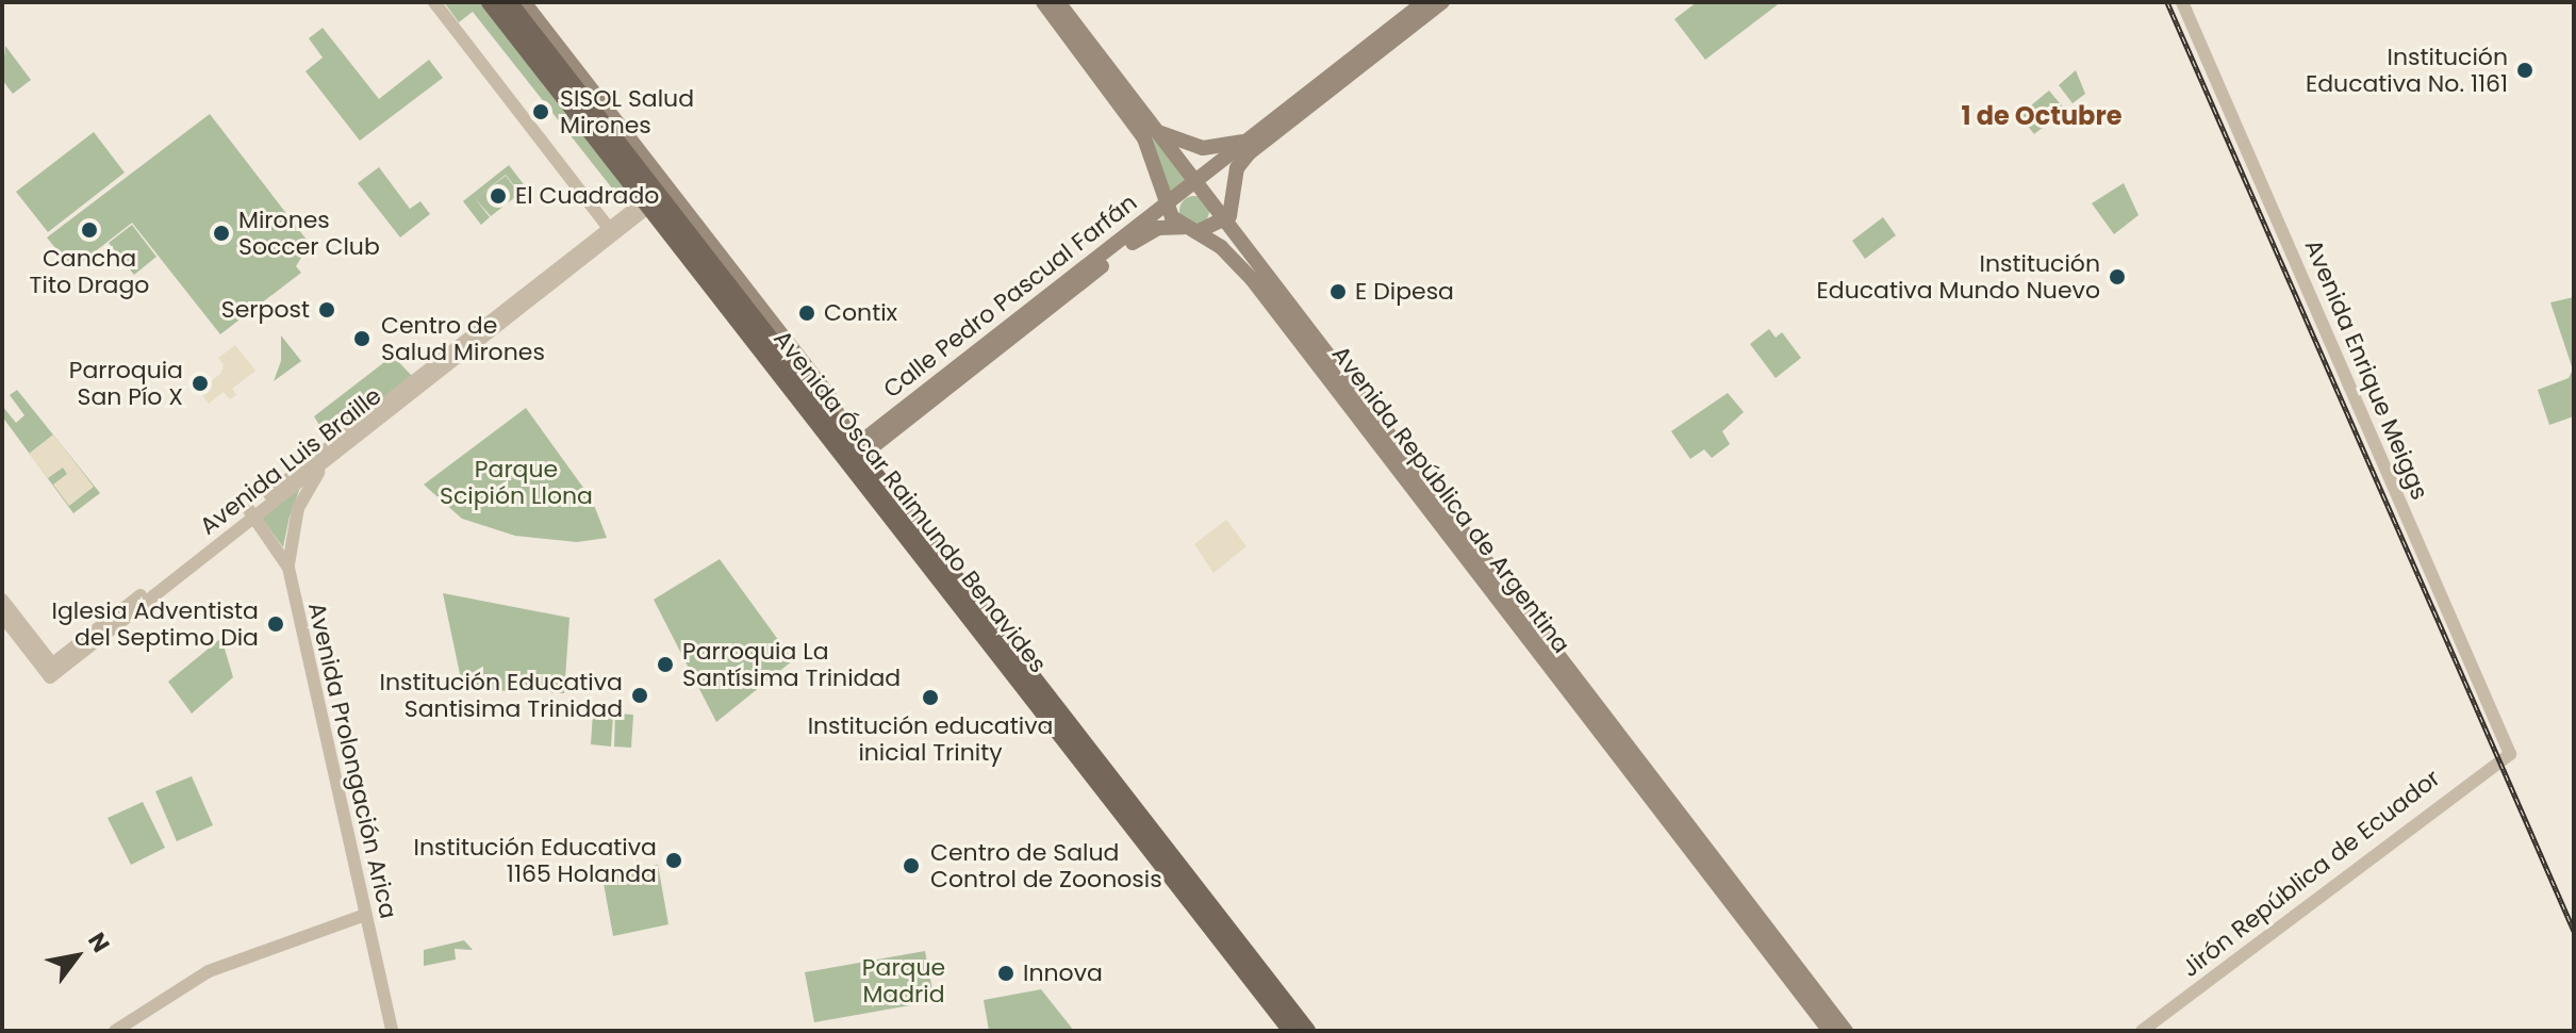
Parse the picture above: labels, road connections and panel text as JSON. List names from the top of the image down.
{
  "streets": {
    "main road": ["Calle Pedro Pascual Farfán", "Avenida República de Argentina", "Avenida Óscar Raimundo Benavides"],
    "street": [
      "Avenida Enrique Meiggs",
      "Avenida Luis Braille",
      "Avenida Prolongación Arica",
      "Jirón República de Ecuador"
    ]
  },
  "crossings": [
    ["Calle Pedro Pascual Farfán", "Avenida República de Argentina"],
    ["Calle Pedro Pascual Farfán", "Avenida Óscar Raimundo Benavides"],
    ["Avenida Enrique Meiggs", "Jirón República de Ecuador"],
    ["Avenida Luis Braille", "Avenida Óscar Raimundo Benavides"],
    ["Avenida Luis Braille", "Avenida Prolongación Arica"]
  ],
  "districts": ["1 de Octubre"],
  "parks": ["Parque Scipión Llona", "Parque Madrid"],
  "places": [
    "Institución Educativa No. 1161",
    "SISOL Salud Mirones",
    "El Cuadrado",
    "Cancha Tito Drago",
    "Mirones Soccer Club",
    "Institución Educativa Mundo Nuevo",
    "E Dipesa",
    "Serpost",
    "Contix",
    "Centro de Salud Mirones",
    "Parroquia San Pío X",
    "Iglesia Adventista del Septimo Dia",
    "Parroquia La Santísima Trinidad",
    "Institución Educativa Santisima Trinidad",
    "Institución educativa inicial Trinity",
    "Institución Educativa 1165 Holanda",
    "Centro de Salud Control de Zoonosis",
    "Innova"
  ],
  "north": "top right"
}
